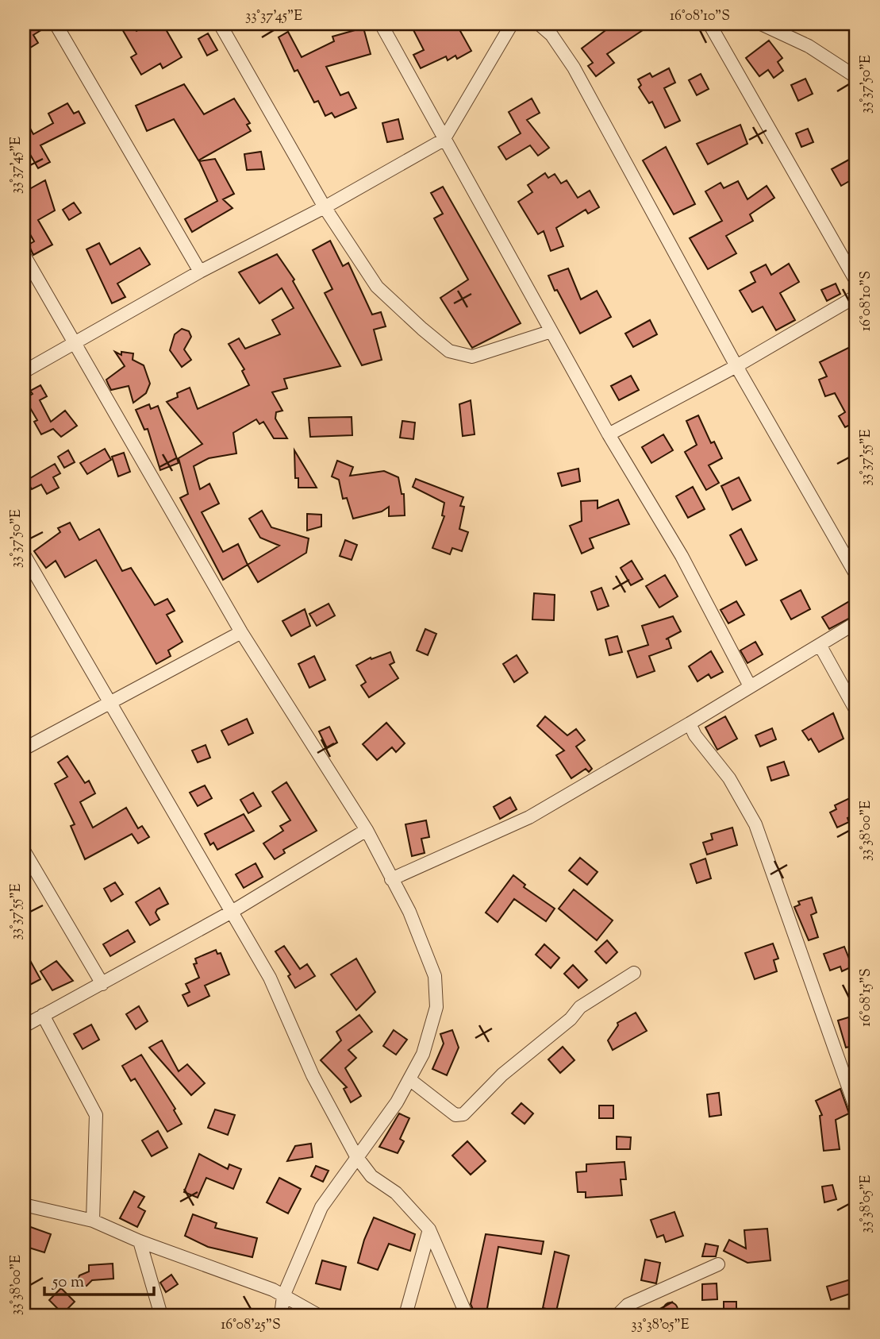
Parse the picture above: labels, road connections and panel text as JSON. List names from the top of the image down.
{
  "scale_bar": "50 m",
  "coordinates": [
    "33°37'45\"E",
    "16°08'10\"S",
    "33°37'50\"E",
    "33°37'55\"E",
    "33°38'00\"E",
    "16°08'15\"S",
    "33°38'05\"E",
    "16°08'25\"S"
  ]
}
